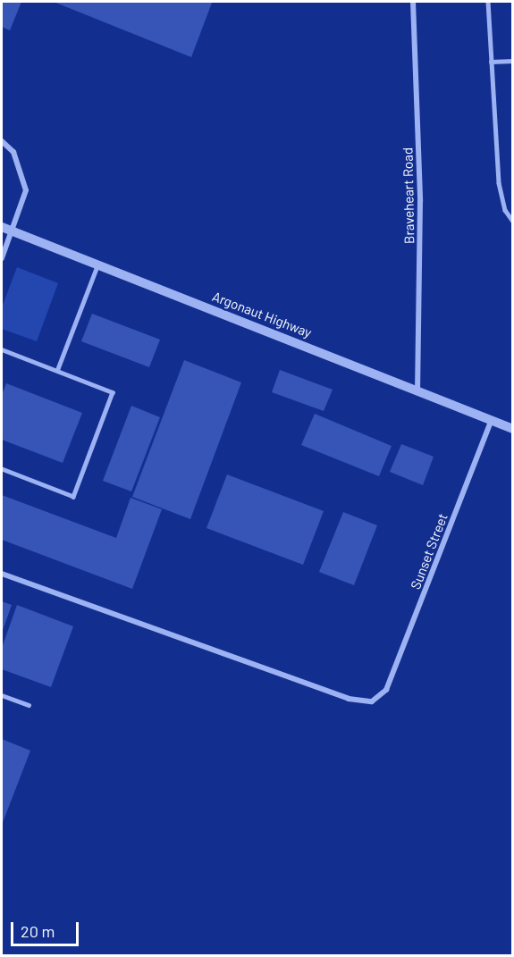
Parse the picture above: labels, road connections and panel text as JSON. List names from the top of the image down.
{
  "streets": {
    "street": ["Braveheart Road", "Argonaut Highway", "Sunset Street"]
  },
  "crossings": [
    ["Braveheart Road", "Argonaut Highway"],
    ["Argonaut Highway", "Sunset Street"]
  ],
  "scale_bar": "20 m"
}
